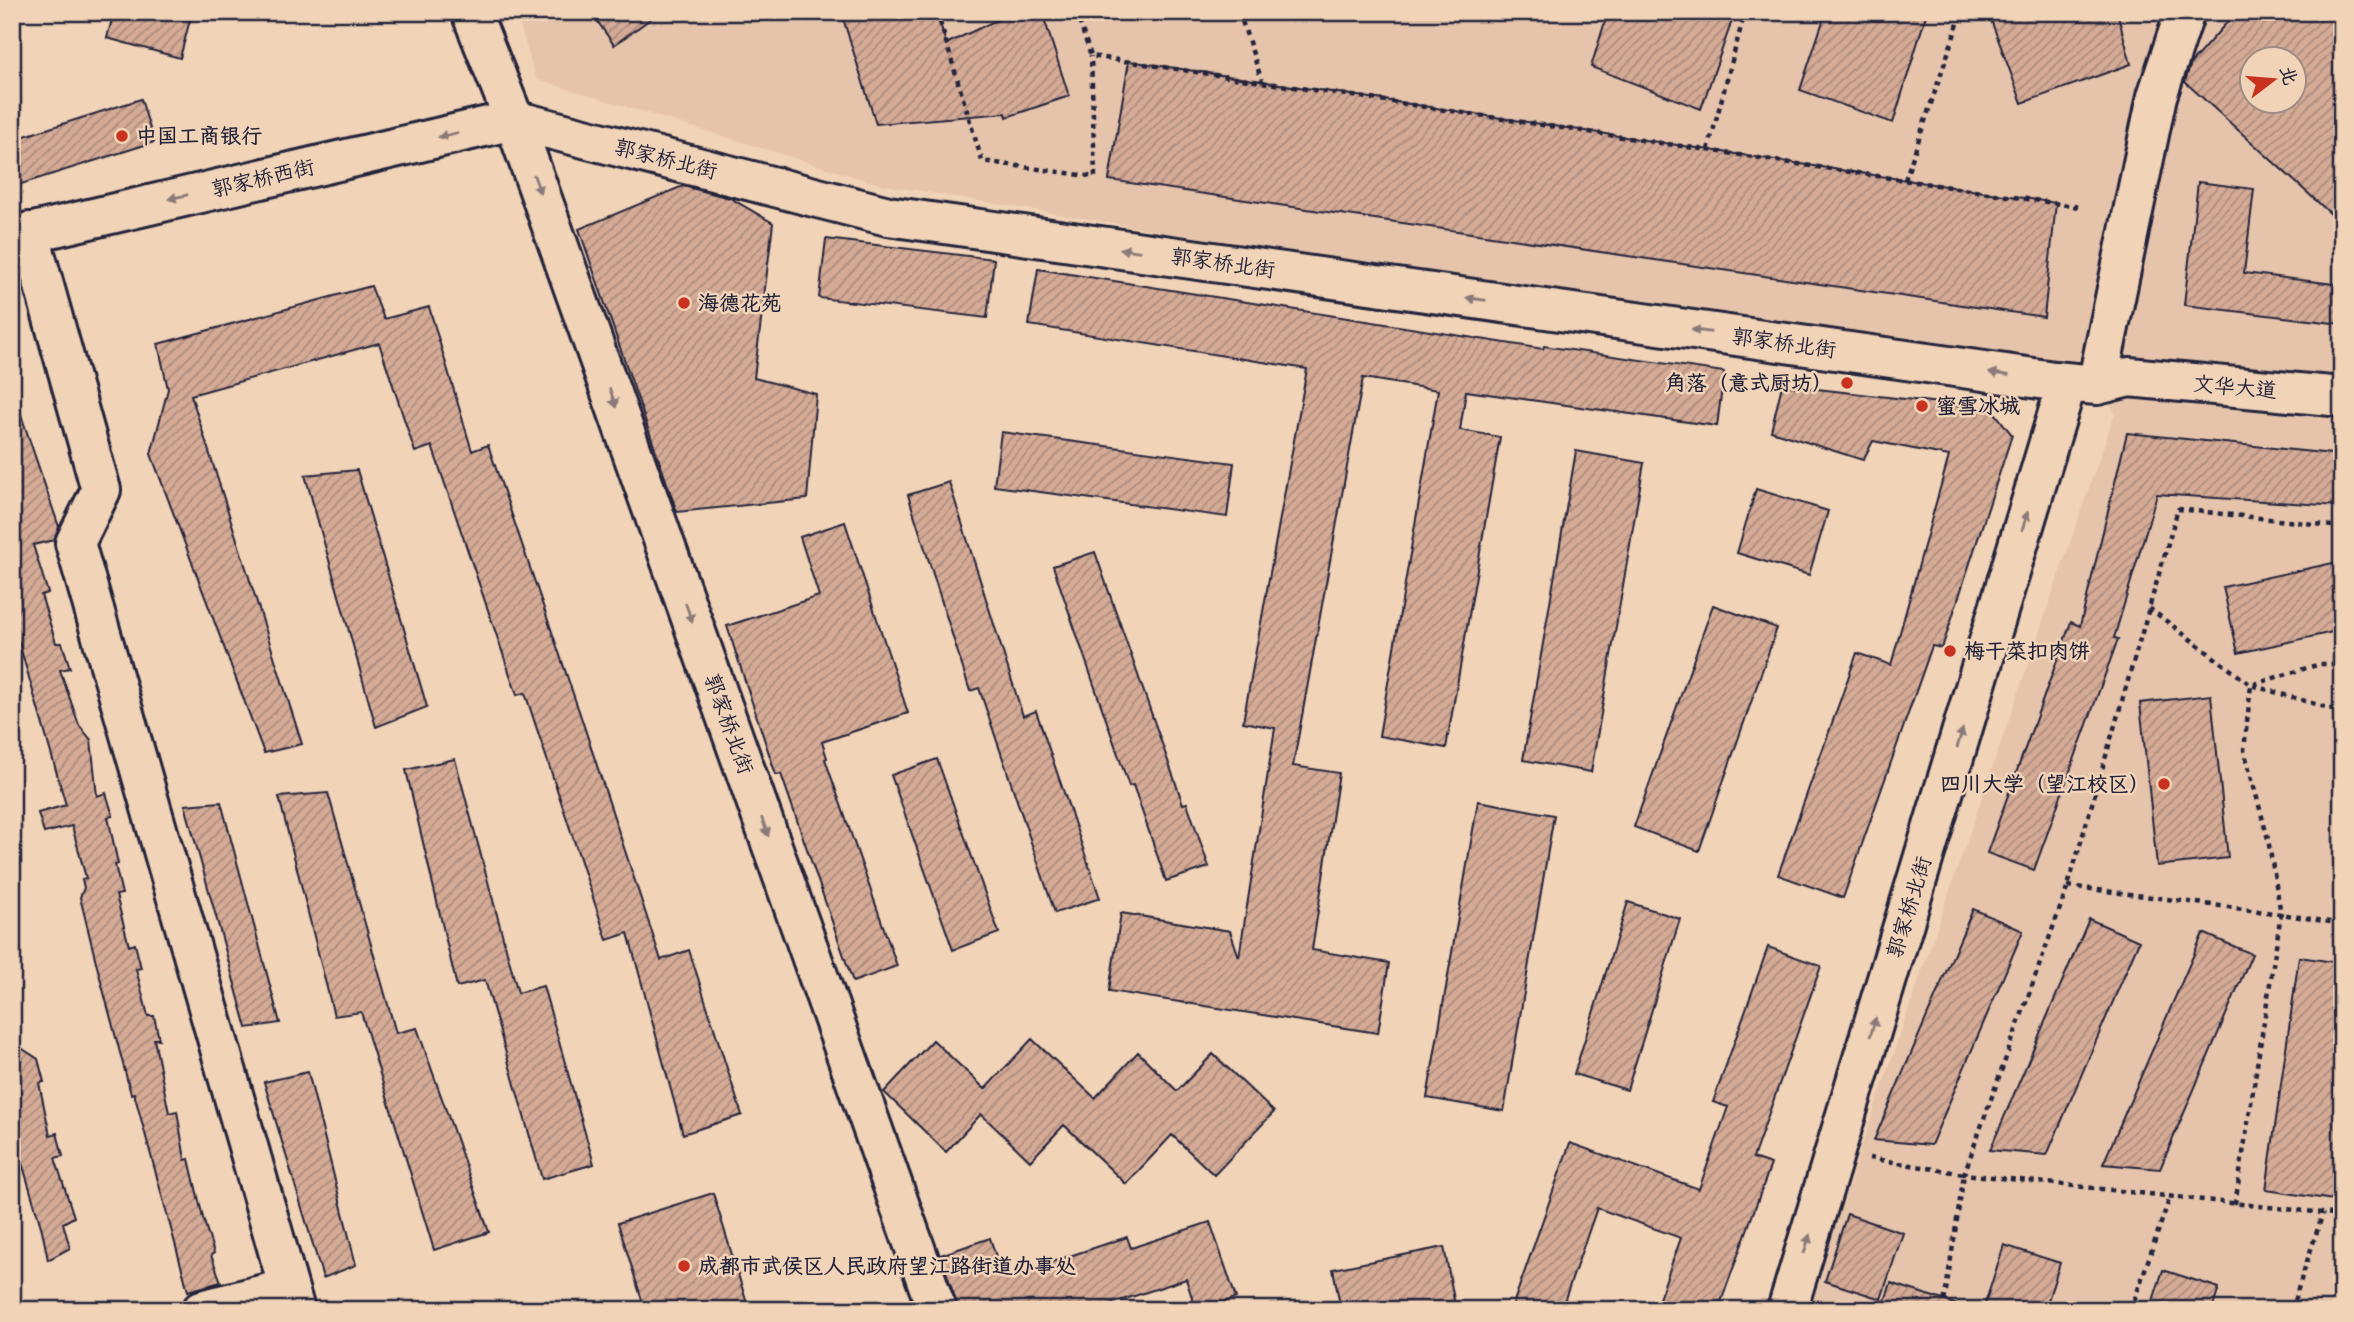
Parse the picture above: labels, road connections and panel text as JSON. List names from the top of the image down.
{
  "streets": {
    "street": ["郭家桥北街", "郭家桥西街", "文华大道"]
  },
  "crossings": [
    ["郭家桥北街", "郭家桥西街"],
    ["郭家桥北街", "文华大道"]
  ],
  "one_way": ["郭家桥西街"],
  "places": [
    "中国工商银行",
    "海德花苑",
    "角落（意式厨坊）",
    "蜜雪冰城",
    "梅干菜扣肉饼",
    "四川大学（望江校区）",
    "成都市武侯区人民政府望江路街道办事处"
  ],
  "north": "right"
}
